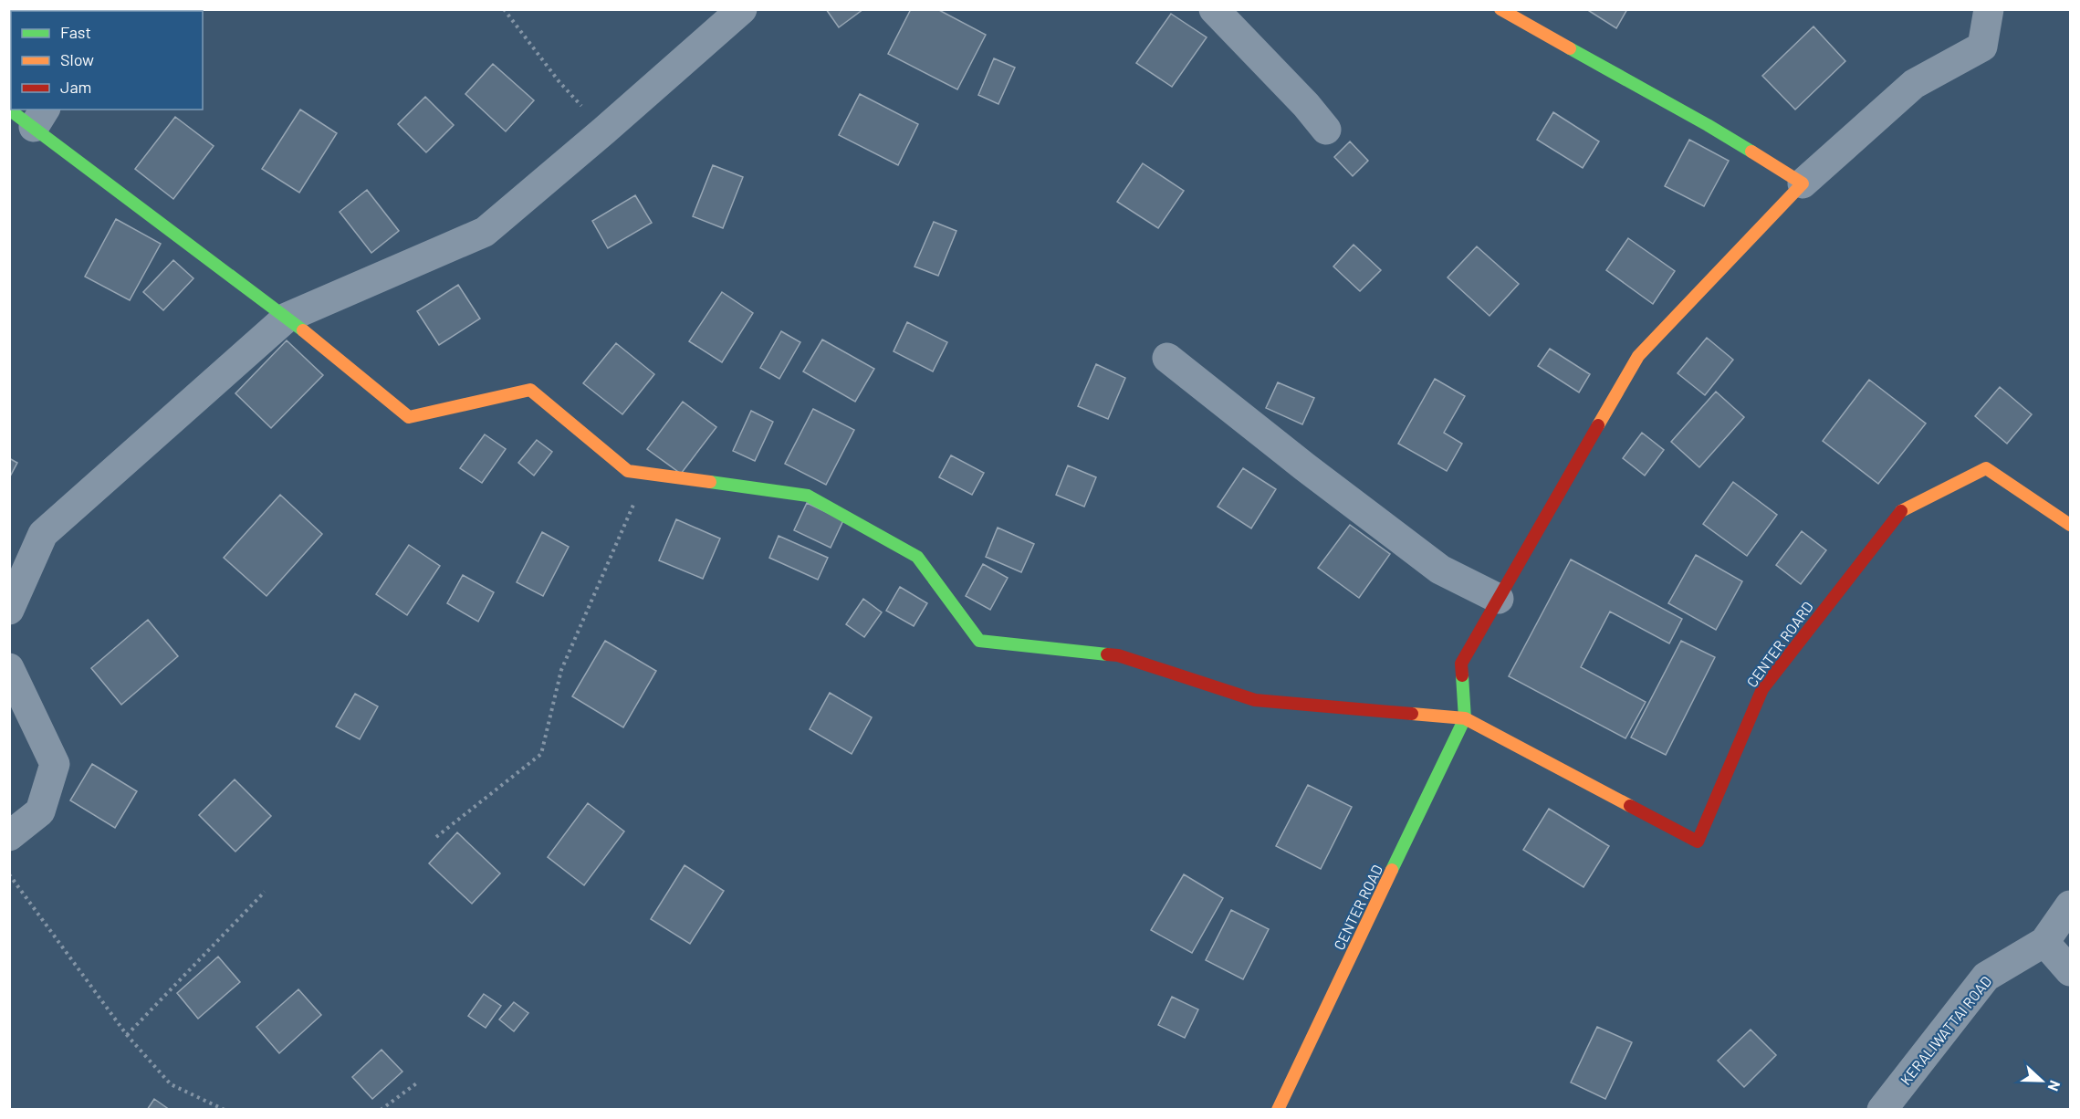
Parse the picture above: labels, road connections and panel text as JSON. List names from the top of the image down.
{
  "streets": {
    "street": ["CENTER ROARD", "CENTER ROAD", "KERALIWATTAI ROAD"]
  },
  "crossings": [
    ["CENTER ROARD", "CENTER ROAD"]
  ],
  "legend": ["Fast", "Slow", "Jam"],
  "north": "right"
}
